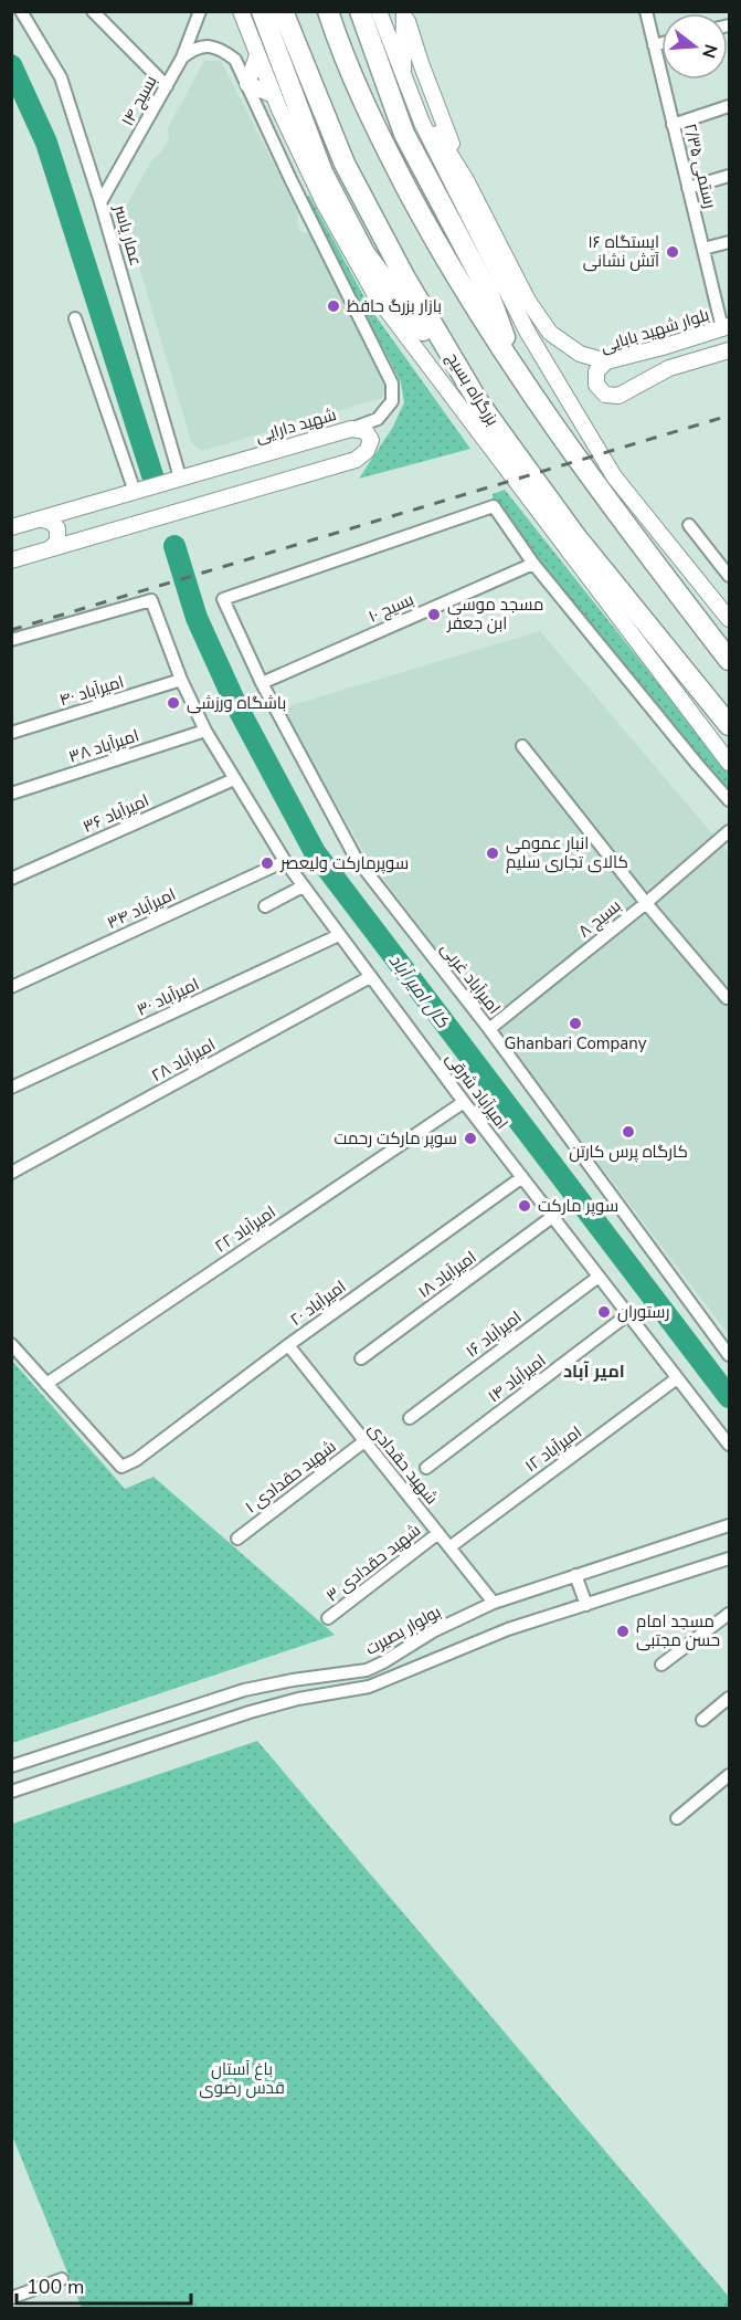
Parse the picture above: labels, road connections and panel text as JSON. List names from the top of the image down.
{
  "streets": {
    "highway": ["بزرگراه بسیج"],
    "main road": ["بلوار شهید بابایی", "شهید دارایی"],
    "street": [
      "بسیج ۱۴",
      "رستمی ۲/۳۵",
      "عمار یاسر",
      "بسیج ۱۰",
      "امیرآباد ۴۰",
      "امیرآباد ۳۸",
      "امیرآباد ۳۶",
      "امیرآباد ۳۴",
      "بسیج ۸",
      "امیرآباد غربی",
      "امیرآباد ۳۰",
      "امیرآباد ۲۸",
      "امیرآباد شرقی",
      "امیرآباد ۲۲",
      "امیرآباد ۱۸",
      "امیرآباد ۲۰",
      "امیرآباد ۱۶",
      "امیرآباد ۱۴",
      "امیرآباد ۱۲",
      "شهید حقدادی",
      "شهید حقدادی ۱",
      "شهید حقدادی ۳",
      "بولوار بصیرت"
    ]
  },
  "crossings": [
    ["بسیج ۱۴", "عمار یاسر"],
    ["رستمی ۲/۳۵", "بلوار شهید بابایی"],
    ["عمار یاسر", "شهید دارایی"],
    ["بسیج ۱۰", "امیرآباد غربی"],
    ["امیرآباد ۴۰", "امیرآباد شرقی"],
    ["امیرآباد ۳۸", "امیرآباد شرقی"],
    ["امیرآباد ۳۶", "امیرآباد شرقی"],
    ["امیرآباد ۳۴", "امیرآباد شرقی"],
    ["بسیج ۸", "امیرآباد غربی"],
    ["امیرآباد ۳۰", "امیرآباد شرقی"],
    ["امیرآباد ۲۸", "امیرآباد شرقی"],
    ["امیرآباد شرقی", "امیرآباد ۲۲"],
    ["امیرآباد شرقی", "امیرآباد ۱۸"],
    ["امیرآباد شرقی", "امیرآباد ۲۰"],
    ["امیرآباد شرقی", "امیرآباد ۱۶"],
    ["امیرآباد شرقی", "امیرآباد ۱۴"],
    ["امیرآباد شرقی", "امیرآباد ۱۲"],
    ["امیرآباد ۲۲", "امیرآباد ۲۰"],
    ["امیرآباد ۲۰", "شهید حقدادی"],
    ["امیرآباد ۱۲", "شهید حقدادی"],
    ["شهید حقدادی", "شهید حقدادی ۱"],
    ["شهید حقدادی", "شهید حقدادی ۳"],
    ["شهید حقدادی", "بولوار بصیرت"]
  ],
  "districts": ["امیر آباد"],
  "water": ["کال امیر آباد"],
  "parks": ["باغ آستان قدس رضوی"],
  "places": [
    "ایستگاه ۱۶ آتش نشانی",
    "بازار بزرگ حافظ",
    "مسجد موسی ابن جعفر",
    "باشگاه ورزشی",
    "انبار عمومی کالای تجاری سلیم",
    "سوپرمارکت ولیعصر",
    "Ghanbari Company",
    "کارگاه پرس کارتن",
    "سوپر مارکت رحمت",
    "سوپر مارکت",
    "رستوران",
    "مسجد امام حسن مجتبی"
  ],
  "scale_bar": "100 m",
  "north": "right"
}
